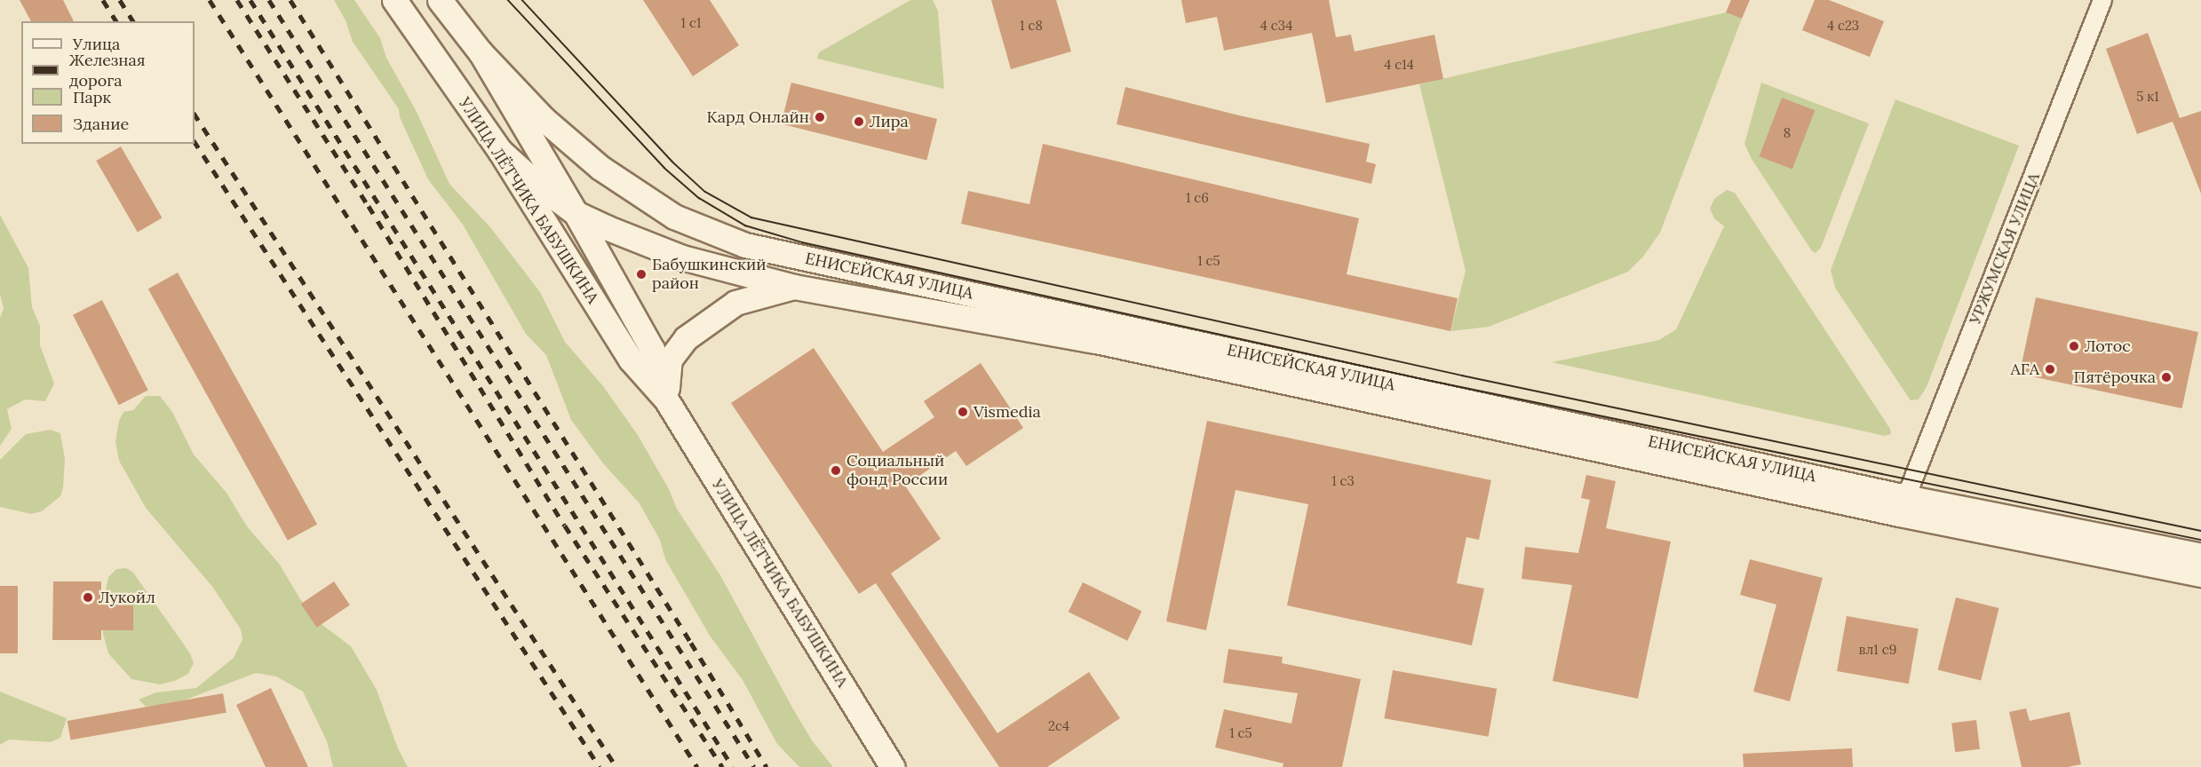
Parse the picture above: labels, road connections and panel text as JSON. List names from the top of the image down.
{
  "streets": {
    "main road": ["УЛИЦА ЛЁТЧИКА БАБУШКИНА", "ЕНИСЕЙСКАЯ УЛИЦА"],
    "street": ["УРЖУМСКАЯ УЛИЦА"]
  },
  "crossings": [
    ["УЛИЦА ЛЁТЧИКА БАБУШКИНА", "ЕНИСЕЙСКАЯ УЛИЦА"],
    ["УРЖУМСКАЯ УЛИЦА", "ЕНИСЕЙСКАЯ УЛИЦА"]
  ],
  "places": [
    "Кард Онлайн",
    "Лира",
    "Бабушкинский район",
    "Лотос",
    "АГА",
    "Пятёрочка",
    "Vismedia",
    "Социальный фонд России",
    "Лукойл"
  ],
  "house_numbers": [
    "1 с1",
    "1 с8",
    "4 с34",
    "4 с23",
    "4 с14",
    "5 к1",
    "8",
    "1 с6",
    "1 c5",
    "1 с3",
    "вл1 с9",
    "2с4",
    "1 с5"
  ],
  "legend": [
    "Улица",
    "Железная дорога",
    "Парк",
    "Здание"
  ]
}
